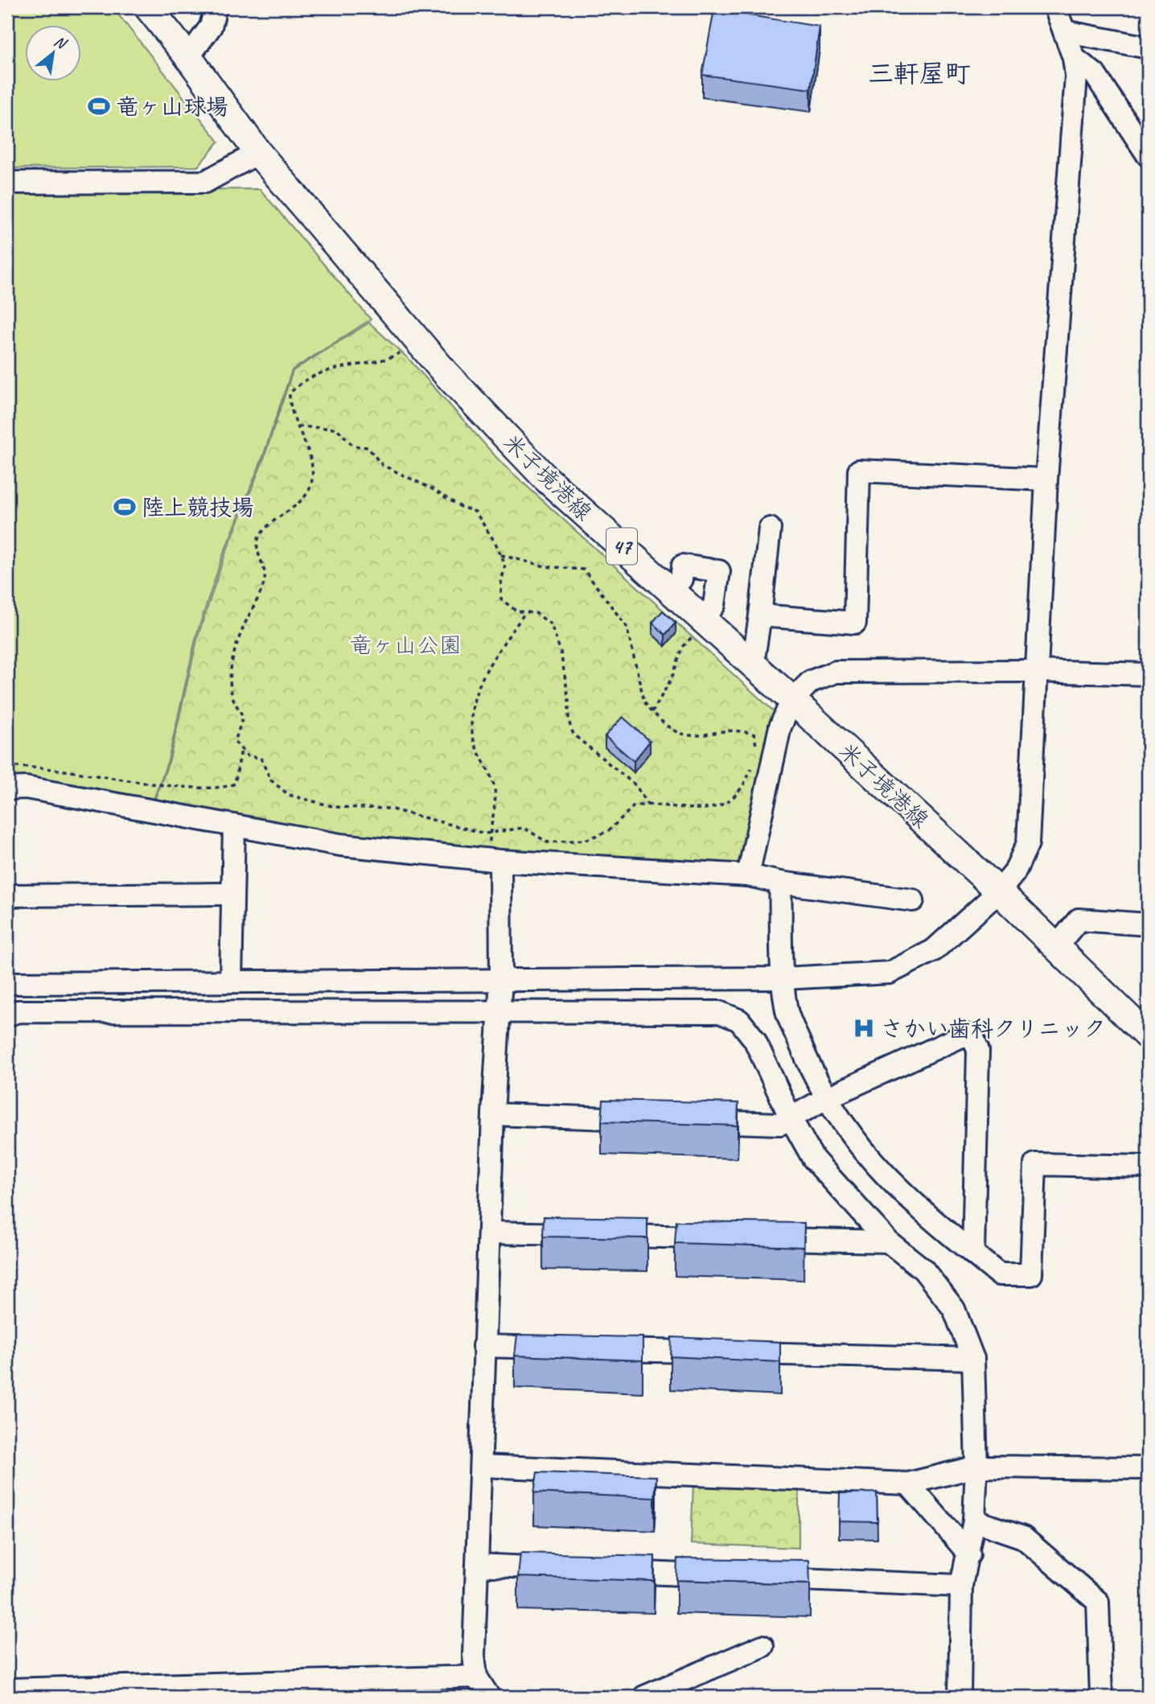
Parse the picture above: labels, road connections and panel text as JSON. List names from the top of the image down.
{
  "streets": {
    "main road": ["米子境港線", "47"]
  },
  "districts": ["三軒屋町"],
  "parks": ["竜ヶ山公園"],
  "places": {
    "sports": ["竜ヶ山球場", "陸上競技場"],
    "hospital": ["さかい歯科クリニック"]
  },
  "north": "top right"
}
